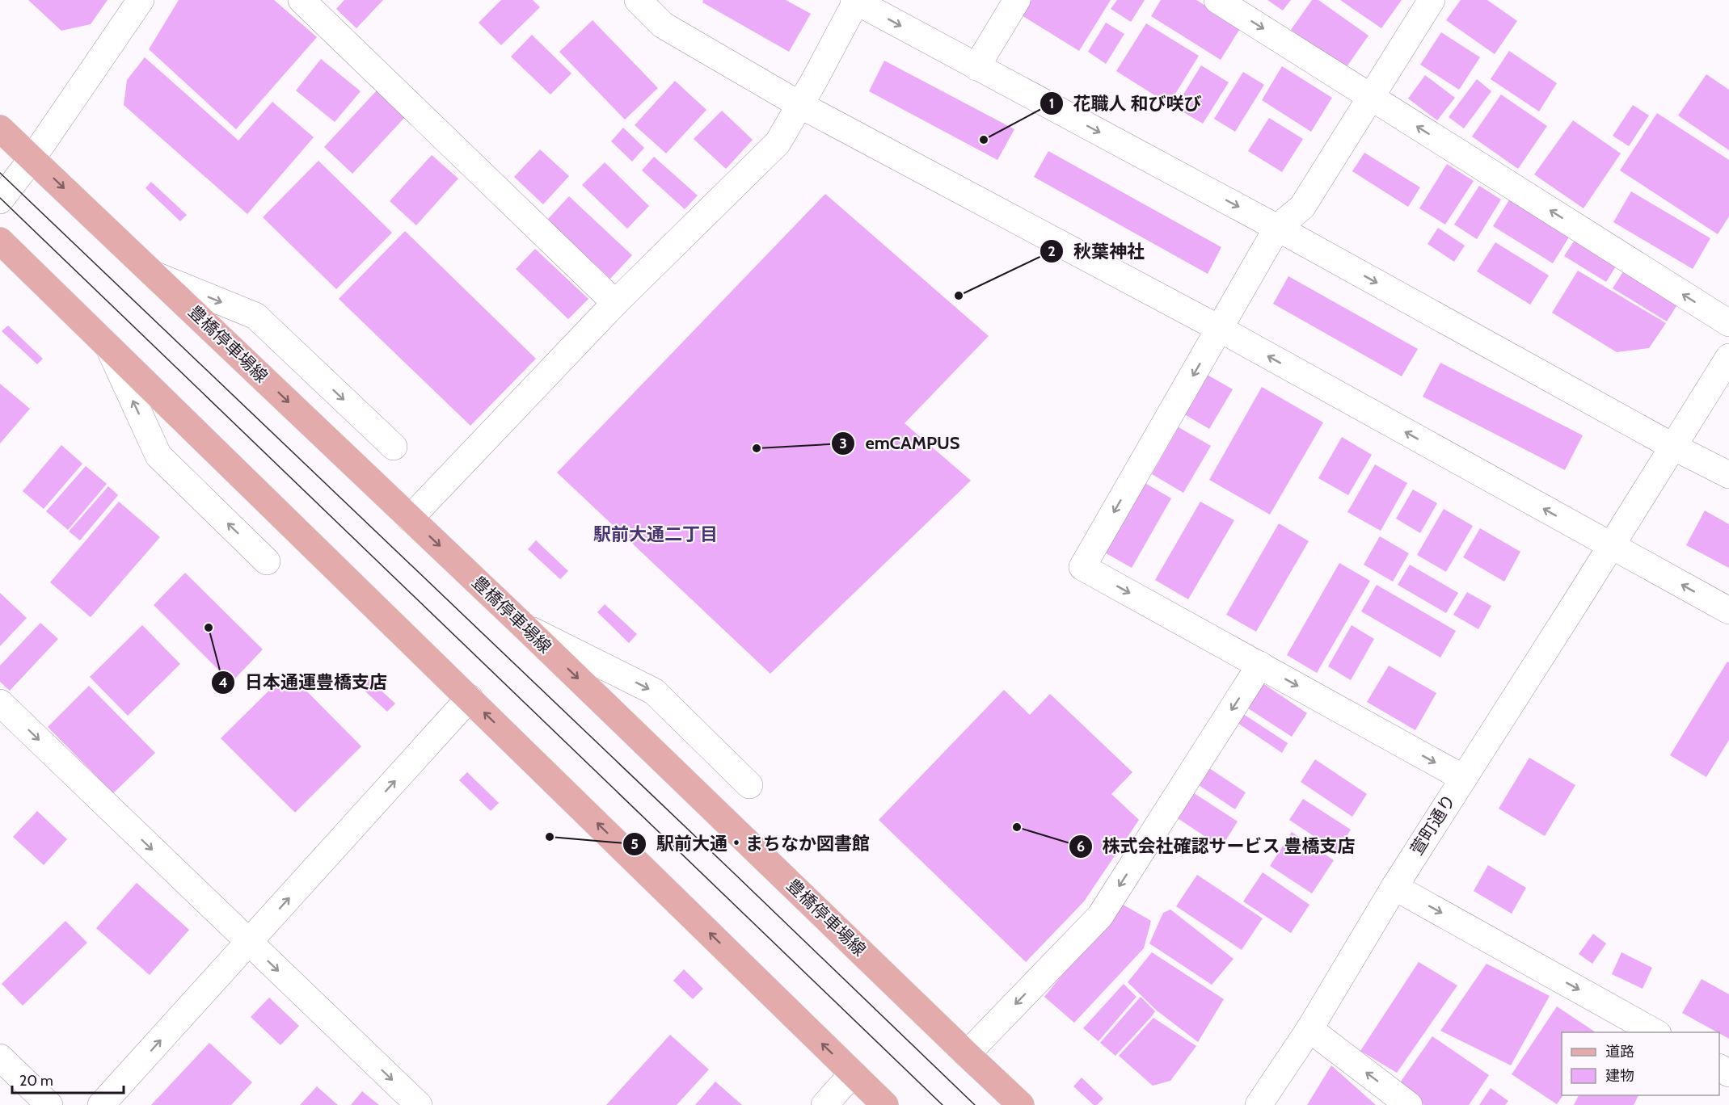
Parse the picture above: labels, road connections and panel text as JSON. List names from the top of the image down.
{
  "streets": {
    "main road": ["豊橋停車場線"],
    "street": ["萱町通り"]
  },
  "districts": ["駅前大通二丁目"],
  "places": [
    "花職人 和び咲び",
    "秋葉神社",
    "emCAMPUS",
    "日本通運豊橋支店",
    "株式会社確認サービス 豊橋支店",
    "駅前大通・まちなか図書館"
  ],
  "legend": ["道路", "建物"],
  "scale_bar": "20 m"
}
